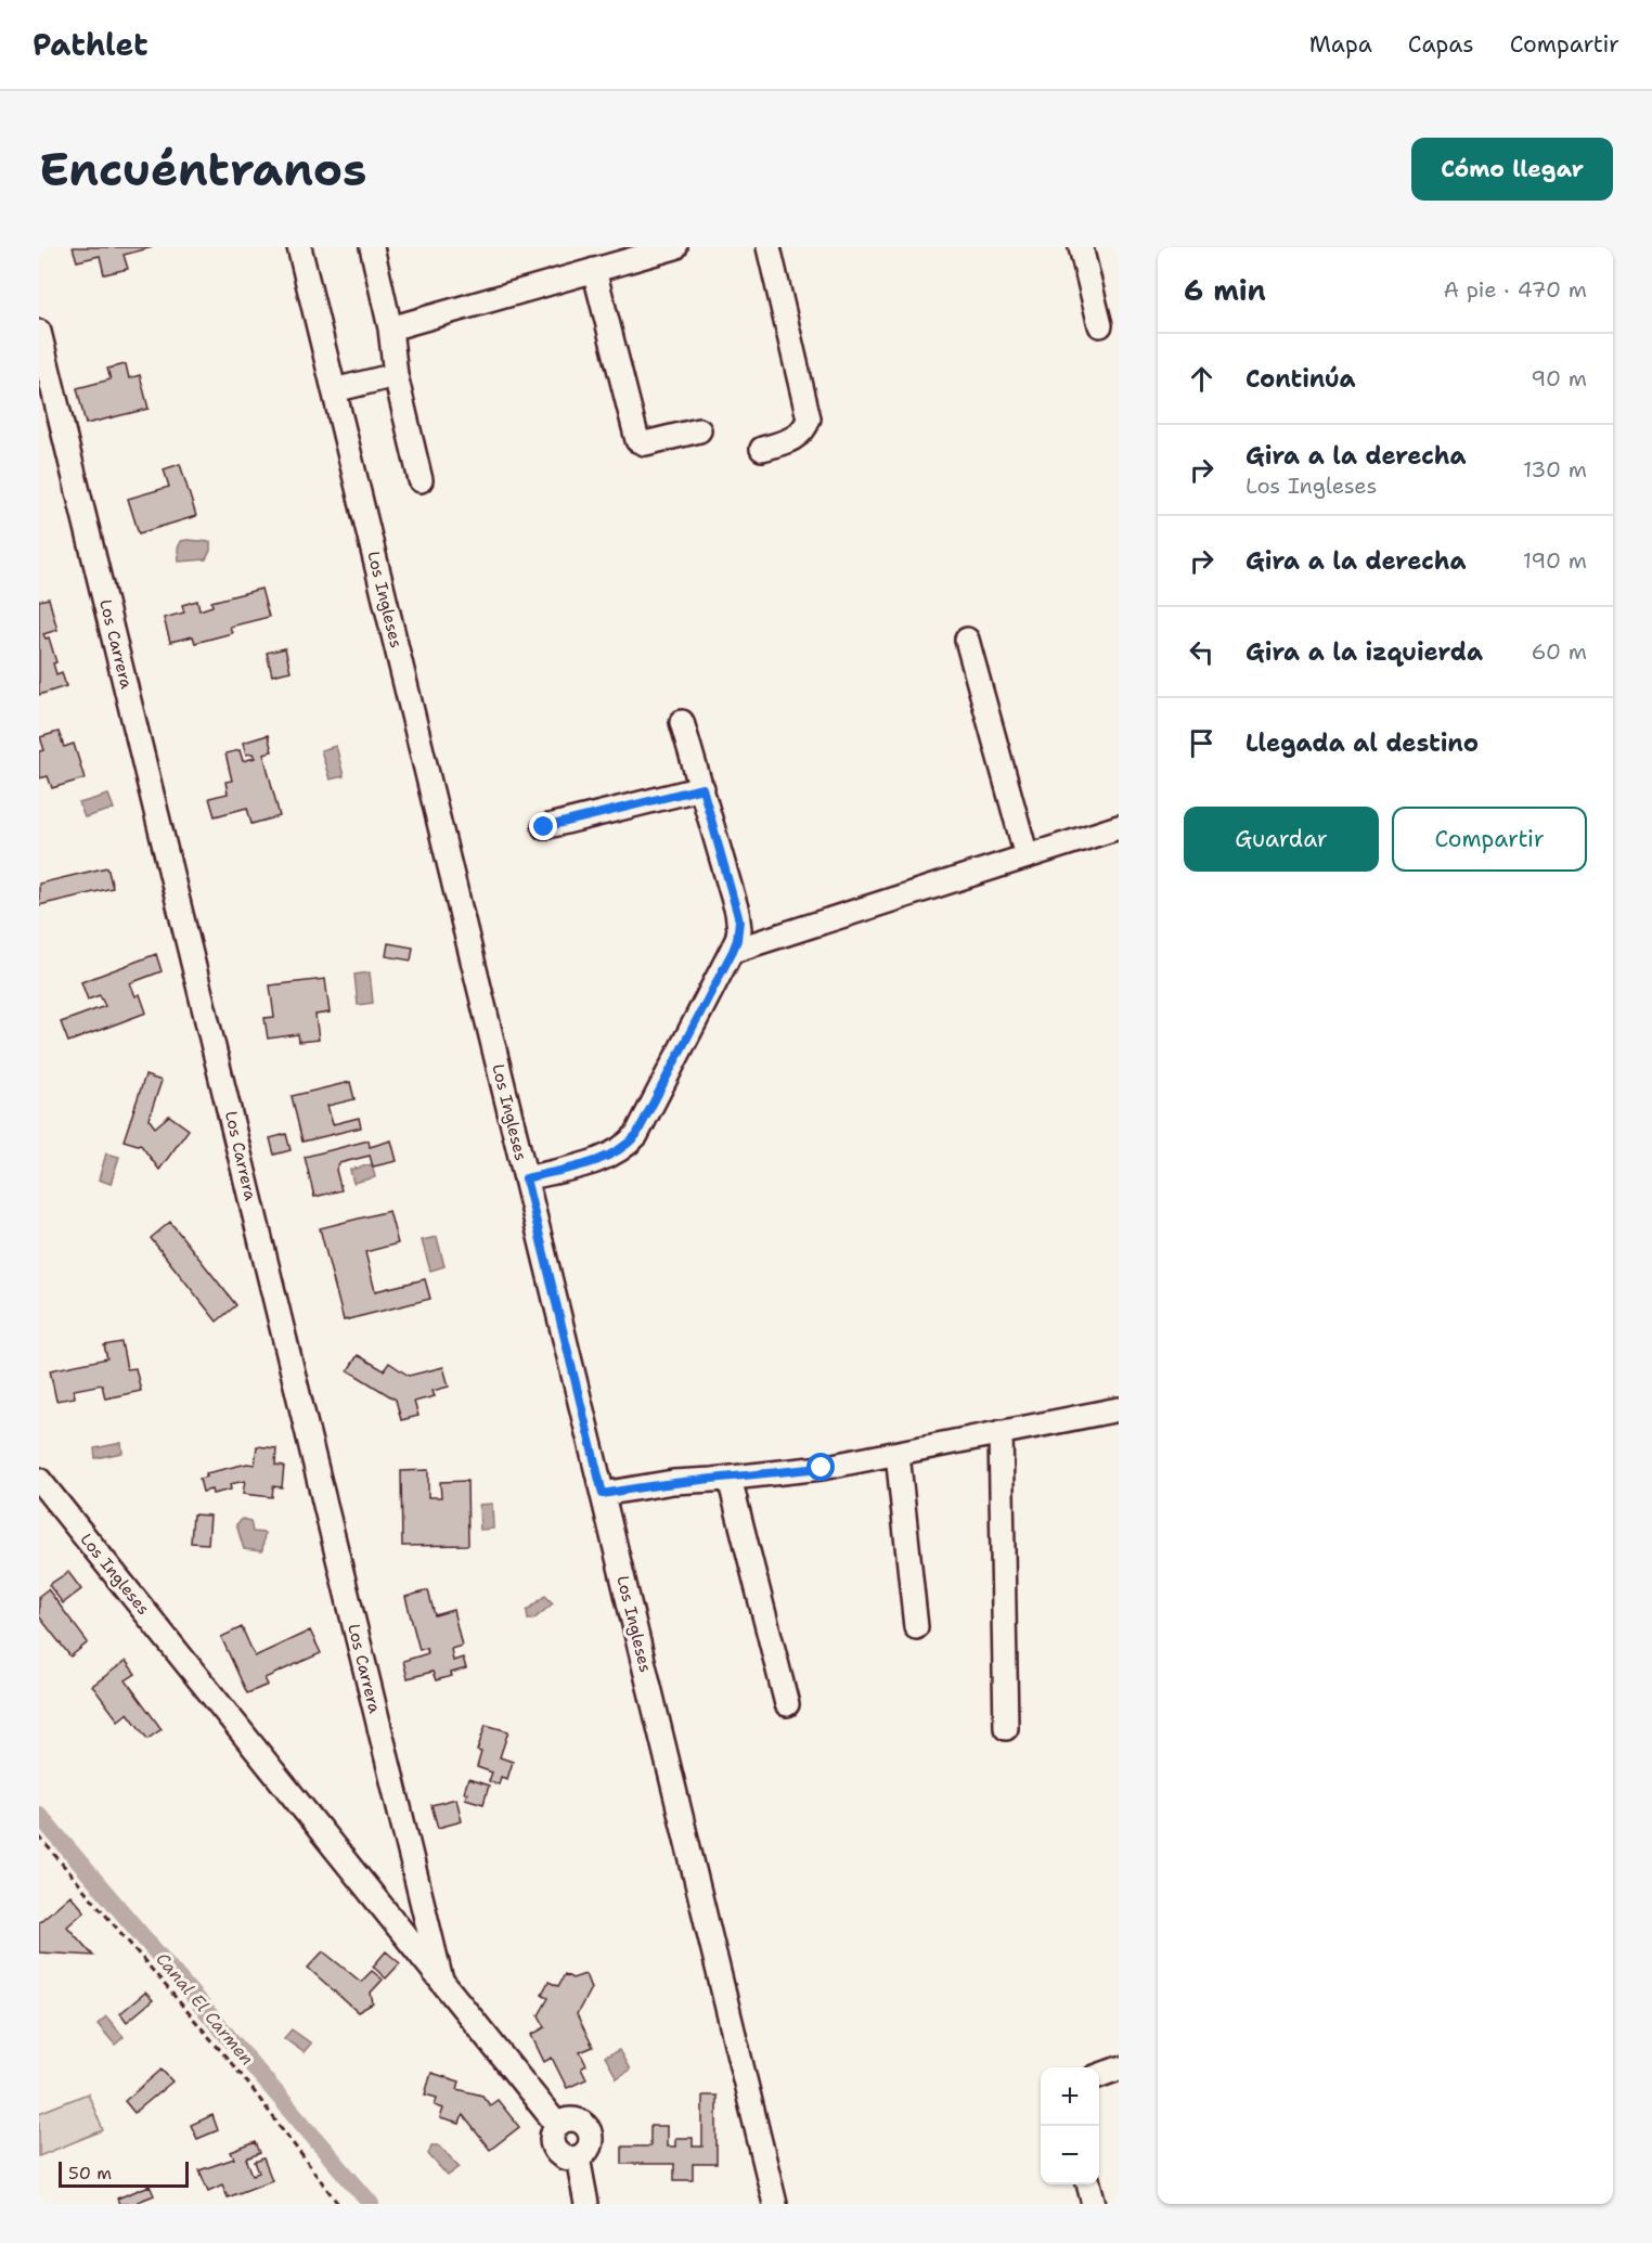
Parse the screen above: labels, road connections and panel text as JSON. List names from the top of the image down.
{
  "streets": {
    "street": ["Los Ingleses", "Los Carrera"]
  },
  "crossings": [
    ["Los Ingleses", "Los Carrera"]
  ],
  "water": ["Canal El Carmen"],
  "scale_bar": "50 m",
  "page": {
    "header": "Pathlet",
    "nav": ["Mapa", "Capas", "Compartir"],
    "buttons": [
      "Cómo llegar",
      ["Guardar", "Compartir"]
    ],
    "title": "Encuéntranos",
    "heading": ["6 min", "A pie · 470 m"],
    "list": [
      ["Continúa", "90 m"],
      ["Gira a la derecha", "Los Ingleses", "130 m"],
      ["Gira a la derecha", "190 m"],
      ["Gira a la izquierda", "60 m"],
      "Llegada al destino"
    ],
    "map_buttons": ["+", "−"],
    "scale": "50 m"
  }
}
